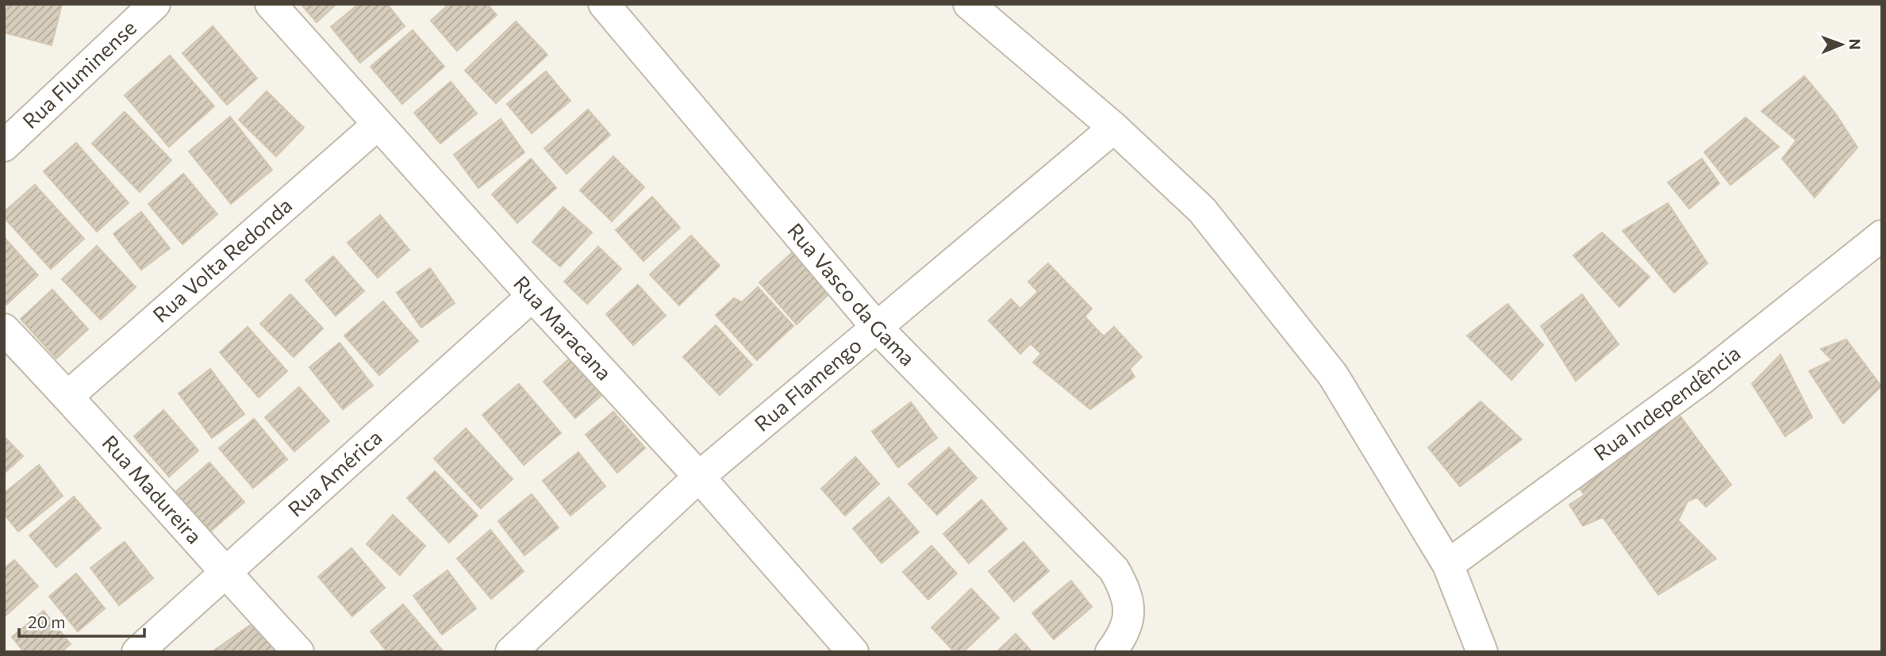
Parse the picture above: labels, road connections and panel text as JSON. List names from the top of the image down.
{
  "streets": {
    "street": [
      "Rua Fluminense",
      "Rua Volta Redonda",
      "Rua Vasco da Gama",
      "Rua Maracana",
      "Rua Flamengo",
      "Rua Independência",
      "Rua América",
      "Rua Madureira"
    ]
  },
  "crossings": [
    ["Rua Volta Redonda", "Rua Maracana"],
    ["Rua Volta Redonda", "Rua Madureira"],
    ["Rua Vasco da Gama", "Rua Flamengo"],
    ["Rua Maracana", "Rua Flamengo"],
    ["Rua Maracana", "Rua América"],
    ["Rua América", "Rua Madureira"]
  ],
  "scale_bar": "20 m",
  "north": "right"
}
